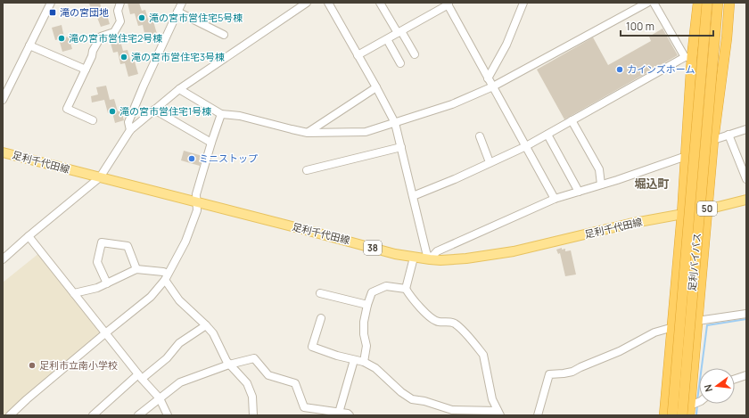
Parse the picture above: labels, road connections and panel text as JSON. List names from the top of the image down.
{
  "streets": {
    "highway": ["50", "足利バイパス"],
    "main road": ["足利千代田線", "38"]
  },
  "crossings": [
    ["足利千代田線", "50"]
  ],
  "districts": ["堀込町"],
  "places": {
    "transit": ["滝の宮団地"],
    "other": [
      "滝の宮市営住宅5号棟",
      "滝の宮市営住宅2号棟",
      "滝の宮市営住宅3号棟",
      "カインズホーム",
      "滝の宮市営住宅1号棟",
      "ミニストップ",
      "足利市立南小学校"
    ]
  },
  "scale_bar": "100 m",
  "north": "left"
}
